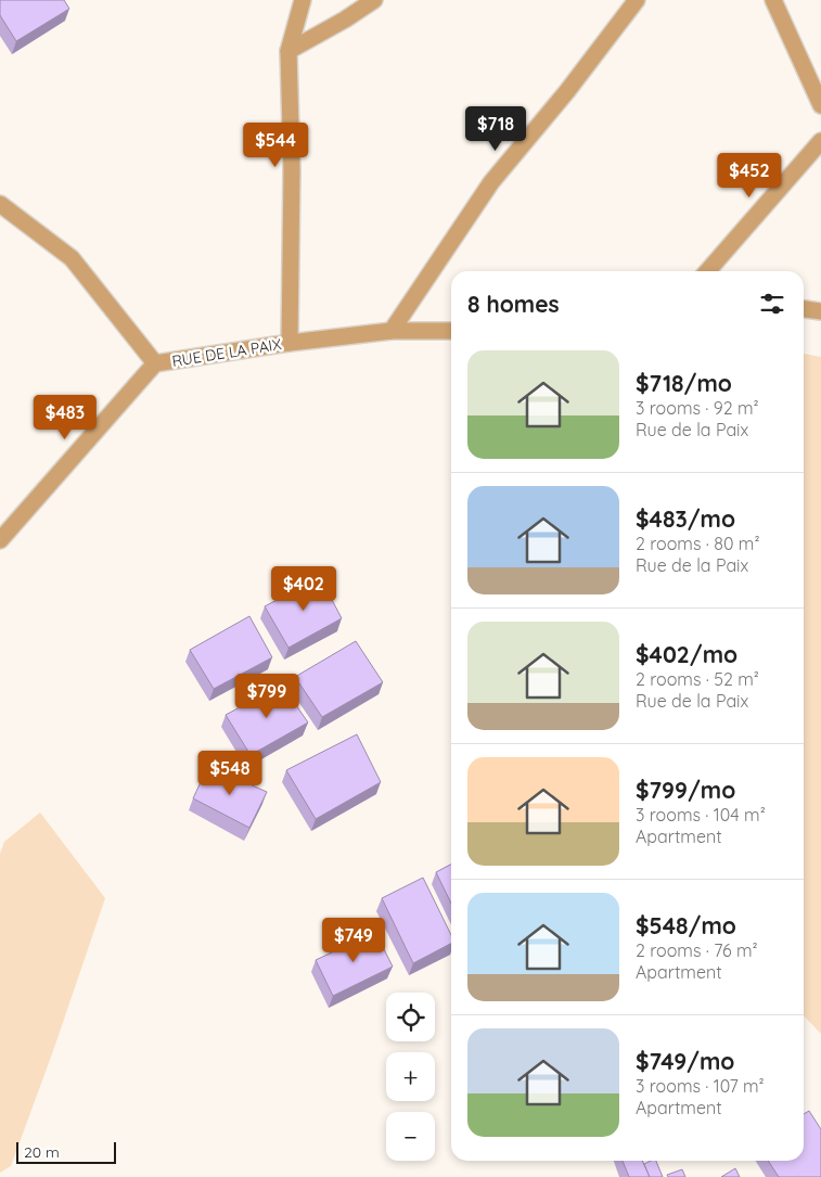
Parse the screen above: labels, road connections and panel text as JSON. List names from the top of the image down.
{
  "streets": {
    "street": ["RUE DE LA PAIX"]
  },
  "scale_bar": "20 m",
  "page": {
    "price": [
      "$718",
      "$544",
      "$452",
      "$483",
      "$402",
      "$799",
      "$548",
      "$749"
    ],
    "heading": "8 homes",
    "list": [
      {
        "name": "$718/mo",
        "note": "3 rooms · 92 m² · Rue de la Paix"
      },
      {
        "name": "$483/mo",
        "note": "2 rooms · 80 m² · Rue de la Paix"
      },
      {
        "name": "$402/mo",
        "note": "2 rooms · 52 m² · Rue de la Paix"
      },
      {
        "name": "$799/mo",
        "note": "3 rooms · 104 m² · Apartment"
      },
      {
        "name": "$548/mo",
        "note": "2 rooms · 76 m² · Apartment"
      },
      {
        "name": "$749/mo",
        "note": "3 rooms · 107 m² · Apartment"
      }
    ],
    "map_buttons": ["+", "−"],
    "scale": "20 m"
  }
}
